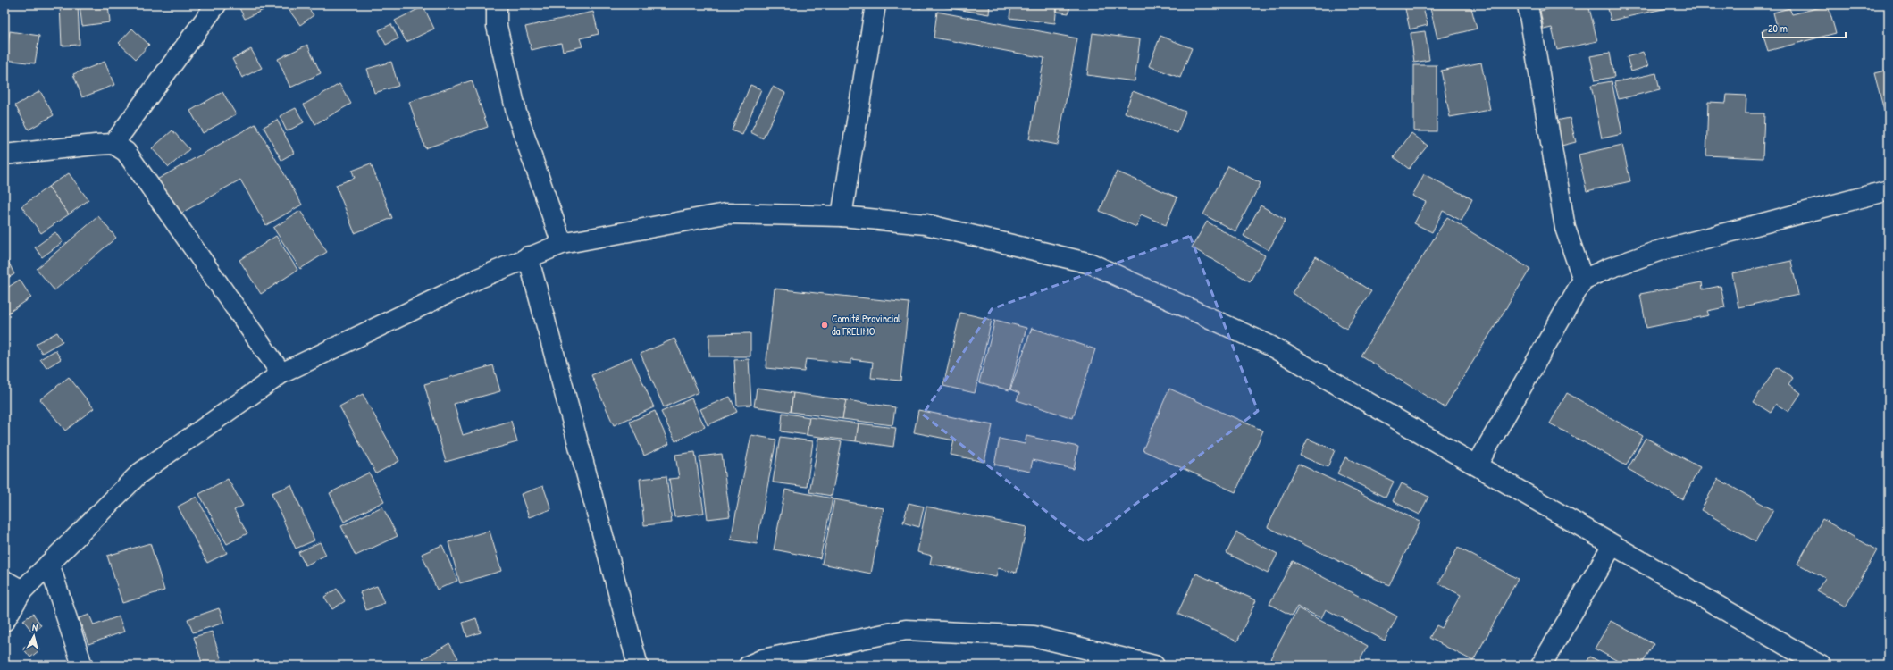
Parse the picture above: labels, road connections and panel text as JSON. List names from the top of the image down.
{
  "places": ["Comitê Provincial da FRELIMO"],
  "scale_bar": "20 m",
  "north": "top"
}
